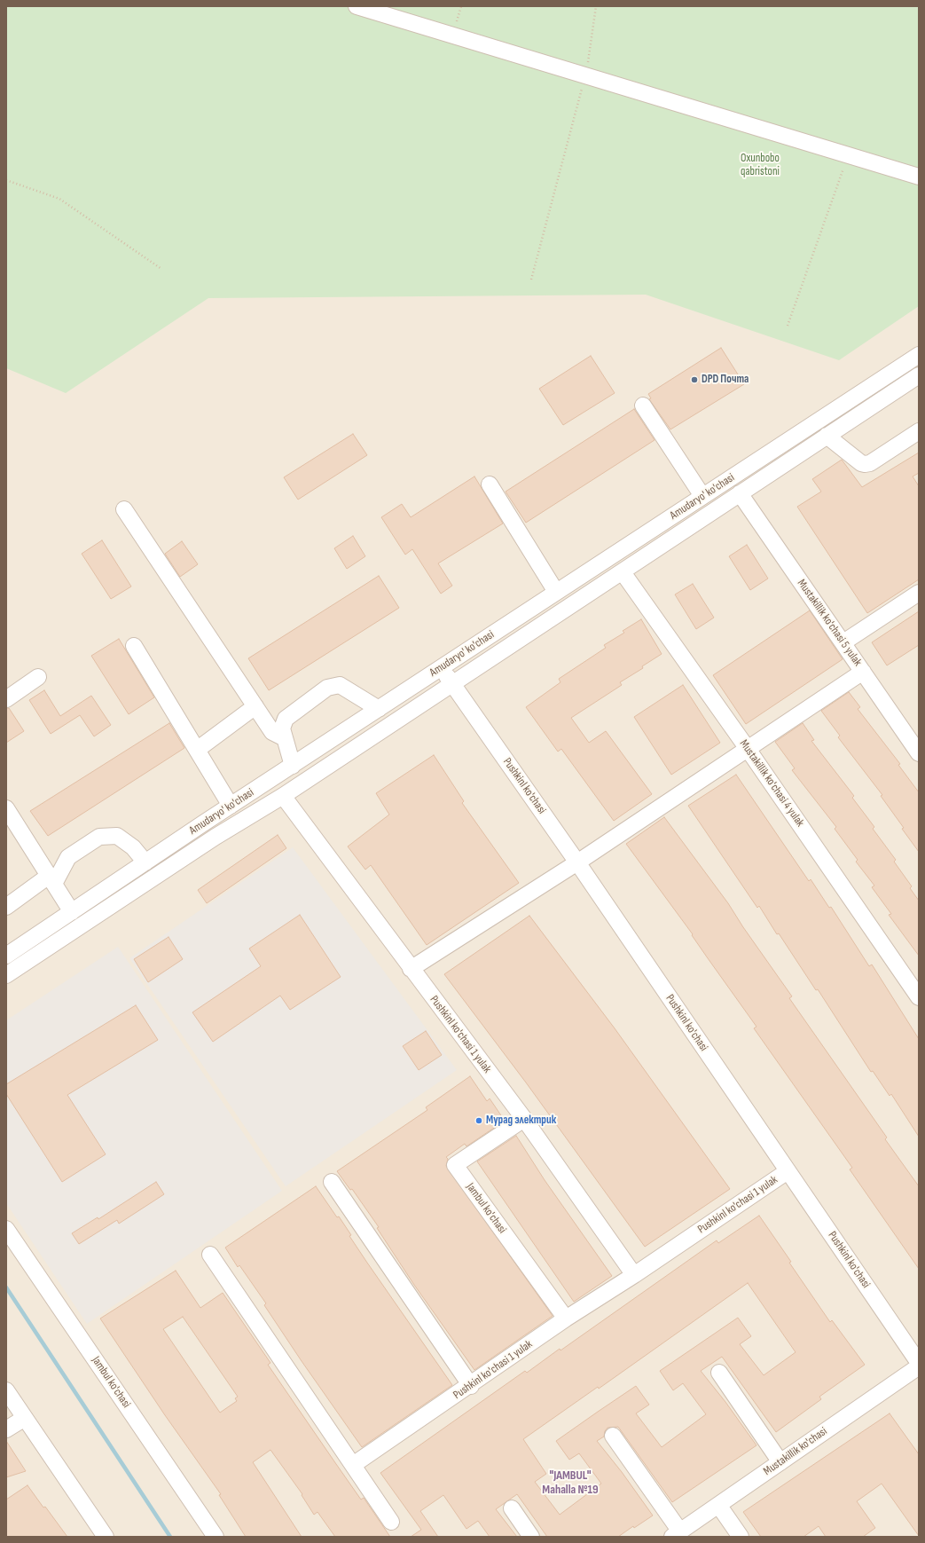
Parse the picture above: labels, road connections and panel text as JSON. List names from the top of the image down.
{
  "streets": {
    "street": [
      "Amudaryo' ko'chasi",
      "Mustakillik ko'chasi 5 yulak",
      "Mustakillik ko'chasi 4 yulak",
      "Pushkinl ko'chasi",
      "Pushkinl ko'chasi 1 yulak",
      "Jambul ko'chasi",
      "Mustakillik ko'chasi"
    ]
  },
  "crossings": [
    ["Amudaryo' ko'chasi", "Pushkinl ko'chasi"],
    ["Pushkinl ko'chasi", "Pushkinl ko'chasi 1 yulak"],
    ["Pushkinl ko'chasi 1 yulak", "Jambul ko'chasi"]
  ],
  "districts": ["\"JAMBUL\" Mahalla №19"],
  "parks": ["Oxunbobo qabristoni"],
  "places": ["DPD Почта", "Мурад электрик"]
}
